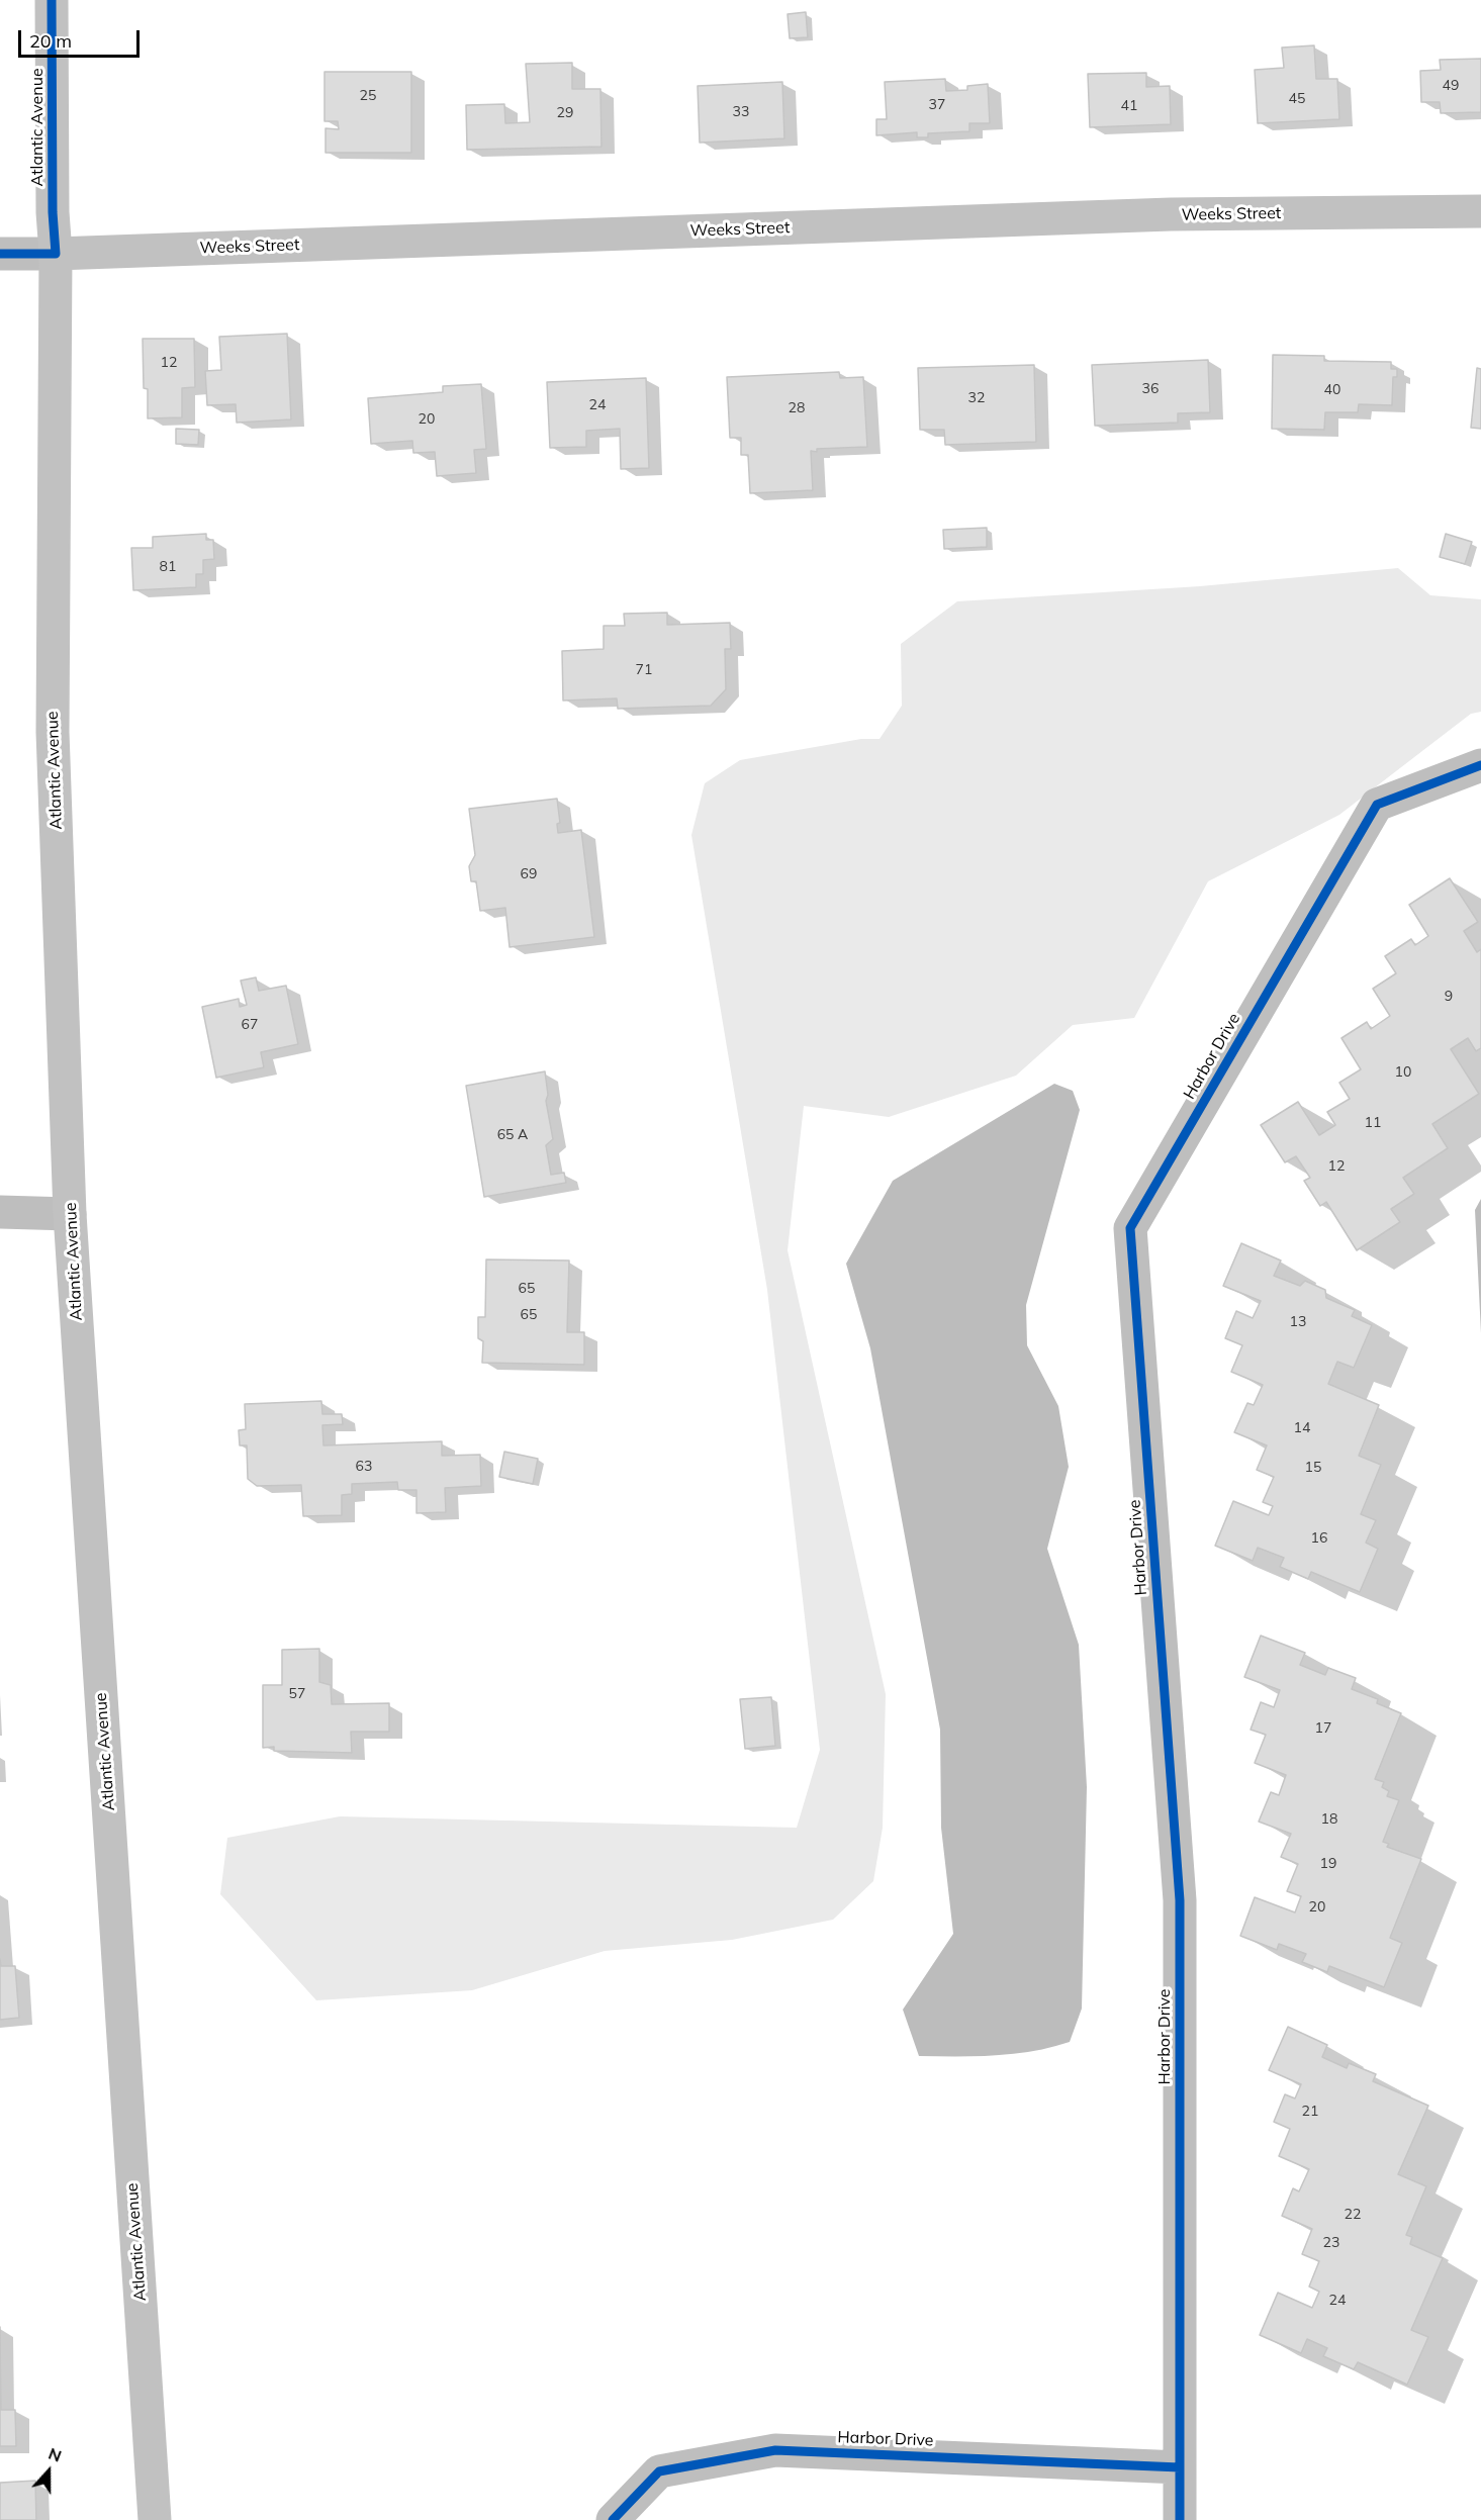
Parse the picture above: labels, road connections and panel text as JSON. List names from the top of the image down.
{
  "streets": {
    "main road": ["Atlantic Avenue", "Weeks Street"],
    "street": ["Harbor Drive"]
  },
  "crossings": [
    ["Atlantic Avenue", "Weeks Street"]
  ],
  "house_numbers": [
    "49",
    "25",
    "45",
    "37",
    "41",
    "33",
    "29",
    "12",
    "36",
    "40",
    "32",
    "24",
    "28",
    "20",
    "81",
    "71",
    "69",
    "9",
    "67",
    "10",
    "11",
    "65 A",
    "12",
    "65",
    "65",
    "13",
    "14",
    "63",
    "15",
    "16",
    "57",
    "17",
    "18",
    "19",
    "20",
    "21",
    "22",
    "23",
    "24"
  ],
  "scale_bar": "20 m",
  "north": "top"
}
